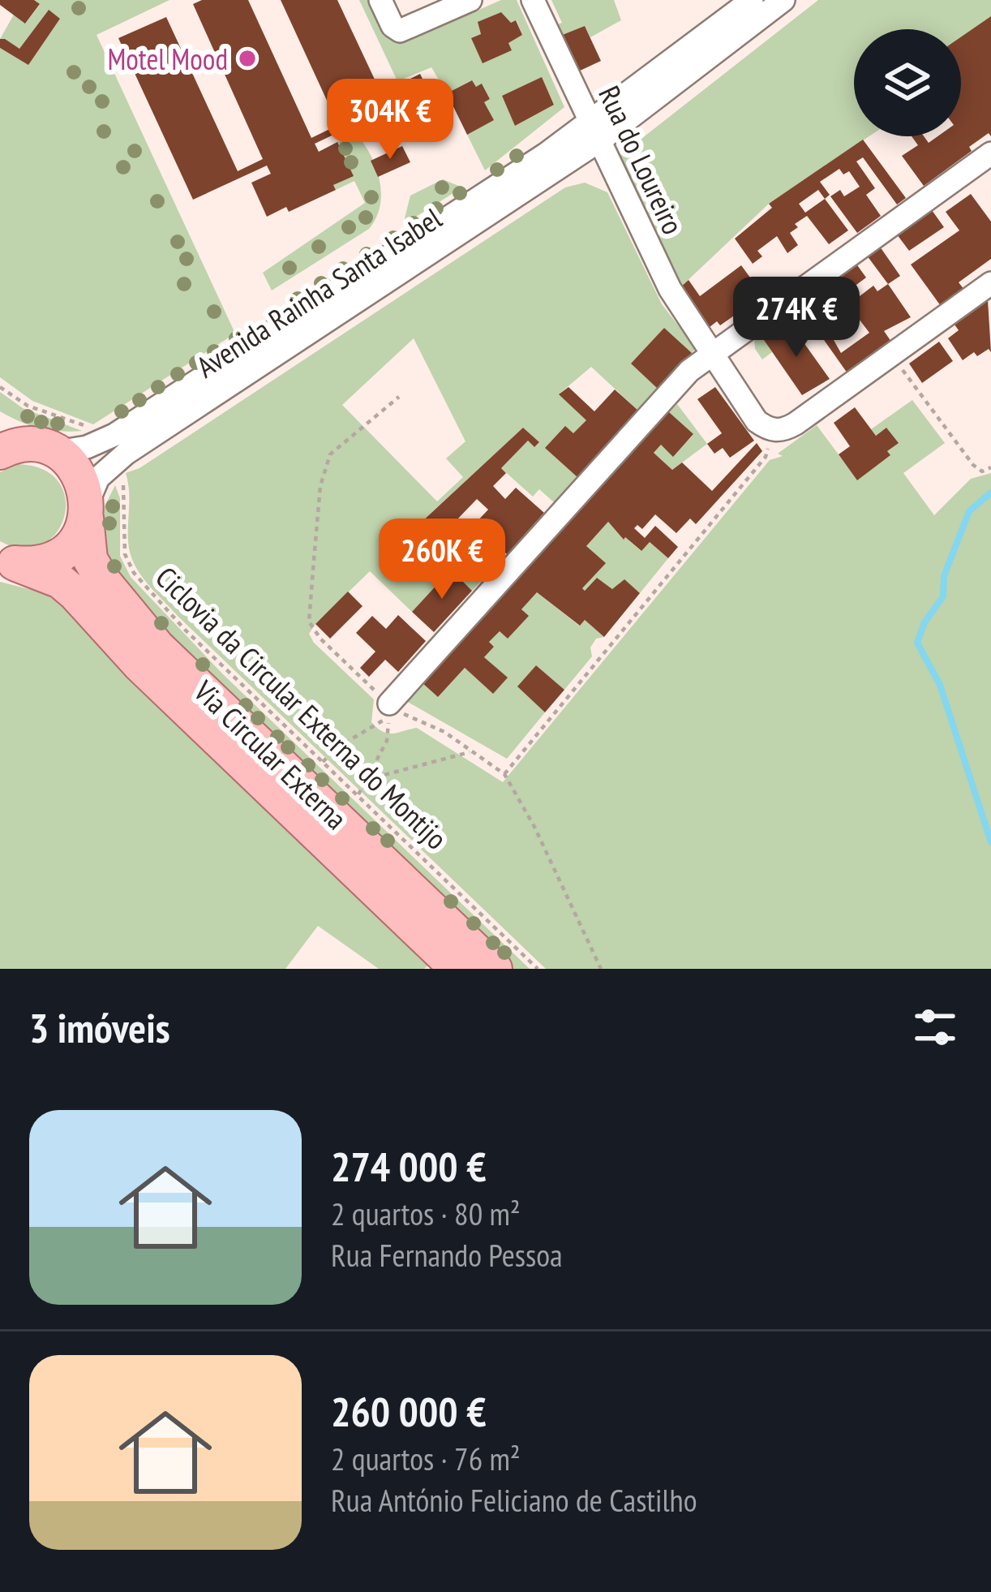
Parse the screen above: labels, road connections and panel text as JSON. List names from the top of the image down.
{
  "streets": {
    "main road": ["Via Circular Externa"],
    "street": ["Rua do Loureiro", "Avenida Rainha Santa Isabel"],
    "path": ["Ciclovia da Circular Externa do Montijo"]
  },
  "crossings": [
    ["Rua do Loureiro", "Avenida Rainha Santa Isabel"],
    ["Avenida Rainha Santa Isabel", "Ciclovia da Circular Externa do Montijo"],
    ["Avenida Rainha Santa Isabel", "Via Circular Externa"]
  ],
  "places": ["Motel Mood"],
  "page": {
    "price": ["304K €", "274K €", "260K €"],
    "heading": "3 imóveis",
    "list": [
      {
        "name": "274 000 €",
        "note": "2 quartos · 80 m² · Rua Fernando Pessoa"
      },
      {
        "name": "260 000 €",
        "note": "2 quartos · 76 m² · Rua António Feliciano de Castilho"
      }
    ]
  }
}
